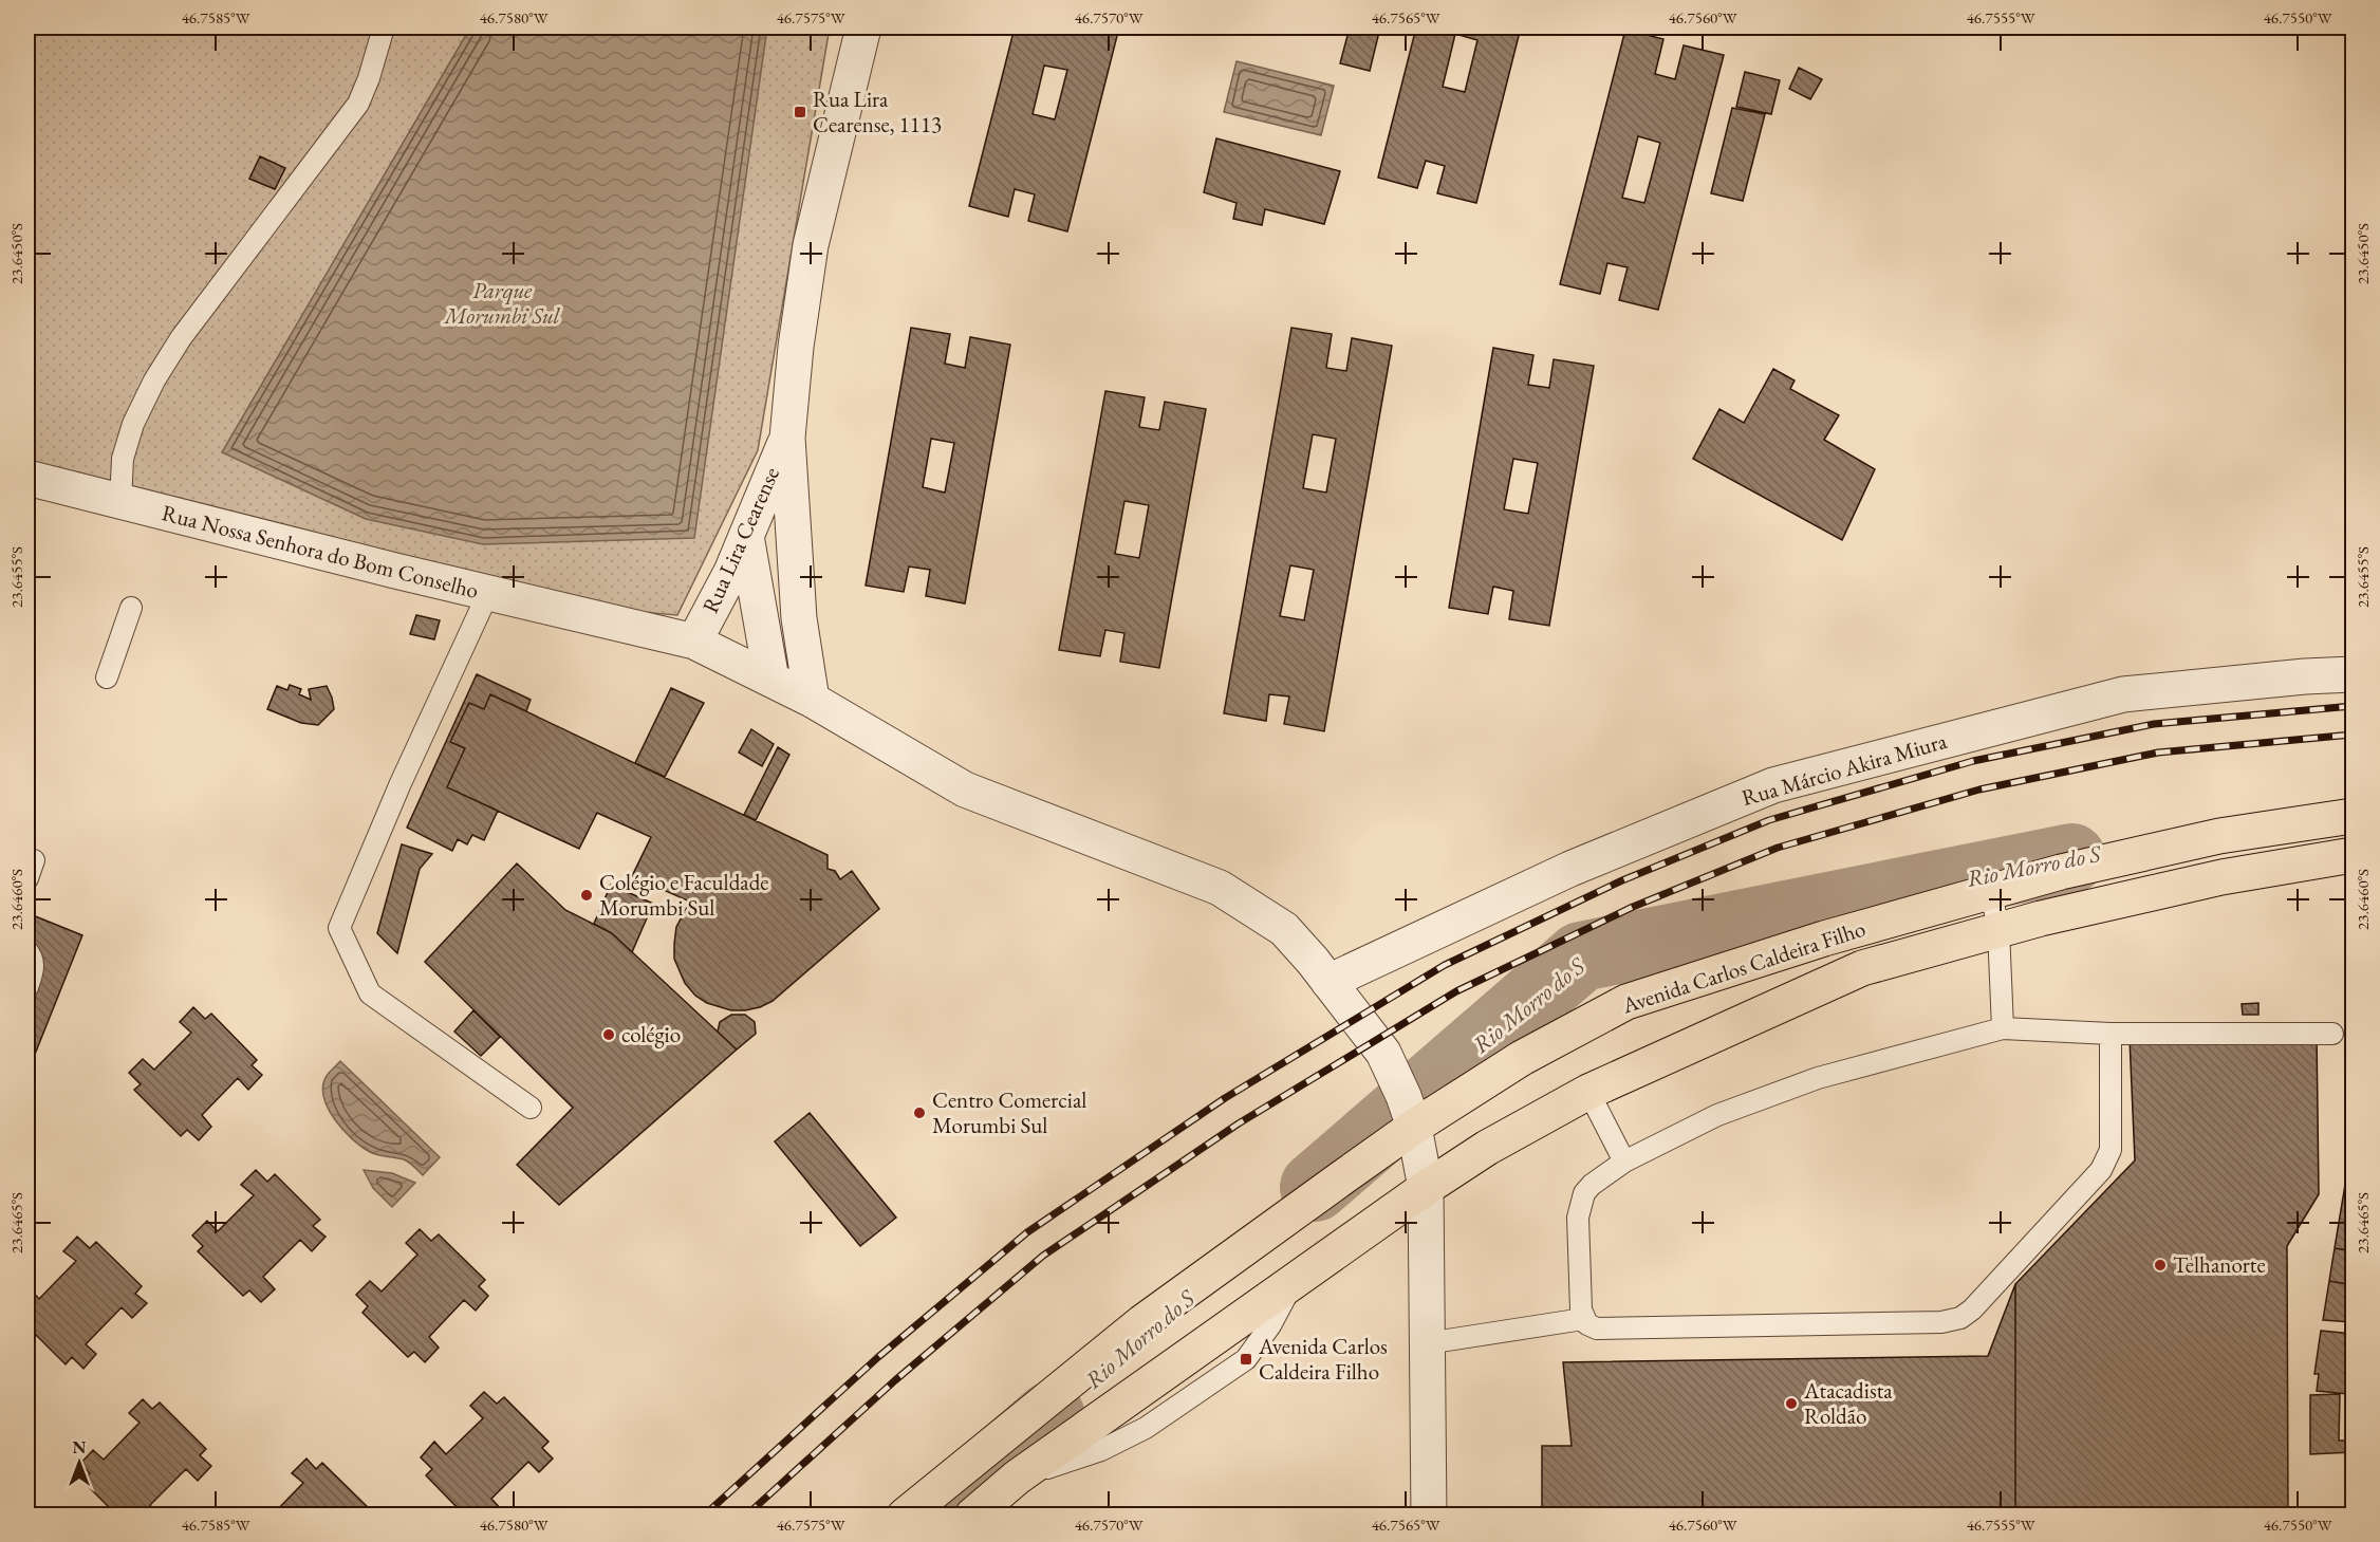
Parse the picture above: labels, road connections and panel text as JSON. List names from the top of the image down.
{
  "streets": {
    "main road": ["Avenida Carlos Caldeira Filho"],
    "street": ["Rua Lira Cearense", "Rua Nossa Senhora do Bom Conselho", "Rua Márcio Akira Miura"]
  },
  "crossings": [
    ["Rua Lira Cearense", "Rua Nossa Senhora do Bom Conselho"],
    ["Rua Nossa Senhora do Bom Conselho", "Rua Márcio Akira Miura"],
    ["Rua Nossa Senhora do Bom Conselho", "Avenida Carlos Caldeira Filho"]
  ],
  "water": ["Rio Morro do S"],
  "parks": ["Parque Morumbi Sul"],
  "places": {
    "transit": ["Rua Lira Cearense, 1113", "Avenida Carlos Caldeira Filho"],
    "other": [
      "Colégio e Faculdade Morumbi Sul",
      "colégio",
      "Centro Comercial Morumbi Sul",
      "Telhanorte",
      "Atacadista Roldão"
    ]
  },
  "north": "top",
  "coordinates": [
    "46.7585°W",
    "46.7580°W",
    "46.7575°W",
    "46.7570°W",
    "46.7565°W",
    "46.7560°W",
    "46.7555°W",
    "46.7550°W",
    "23.6450°S",
    "23.6455°S",
    "23.6460°S",
    "23.6465°S"
  ]
}
